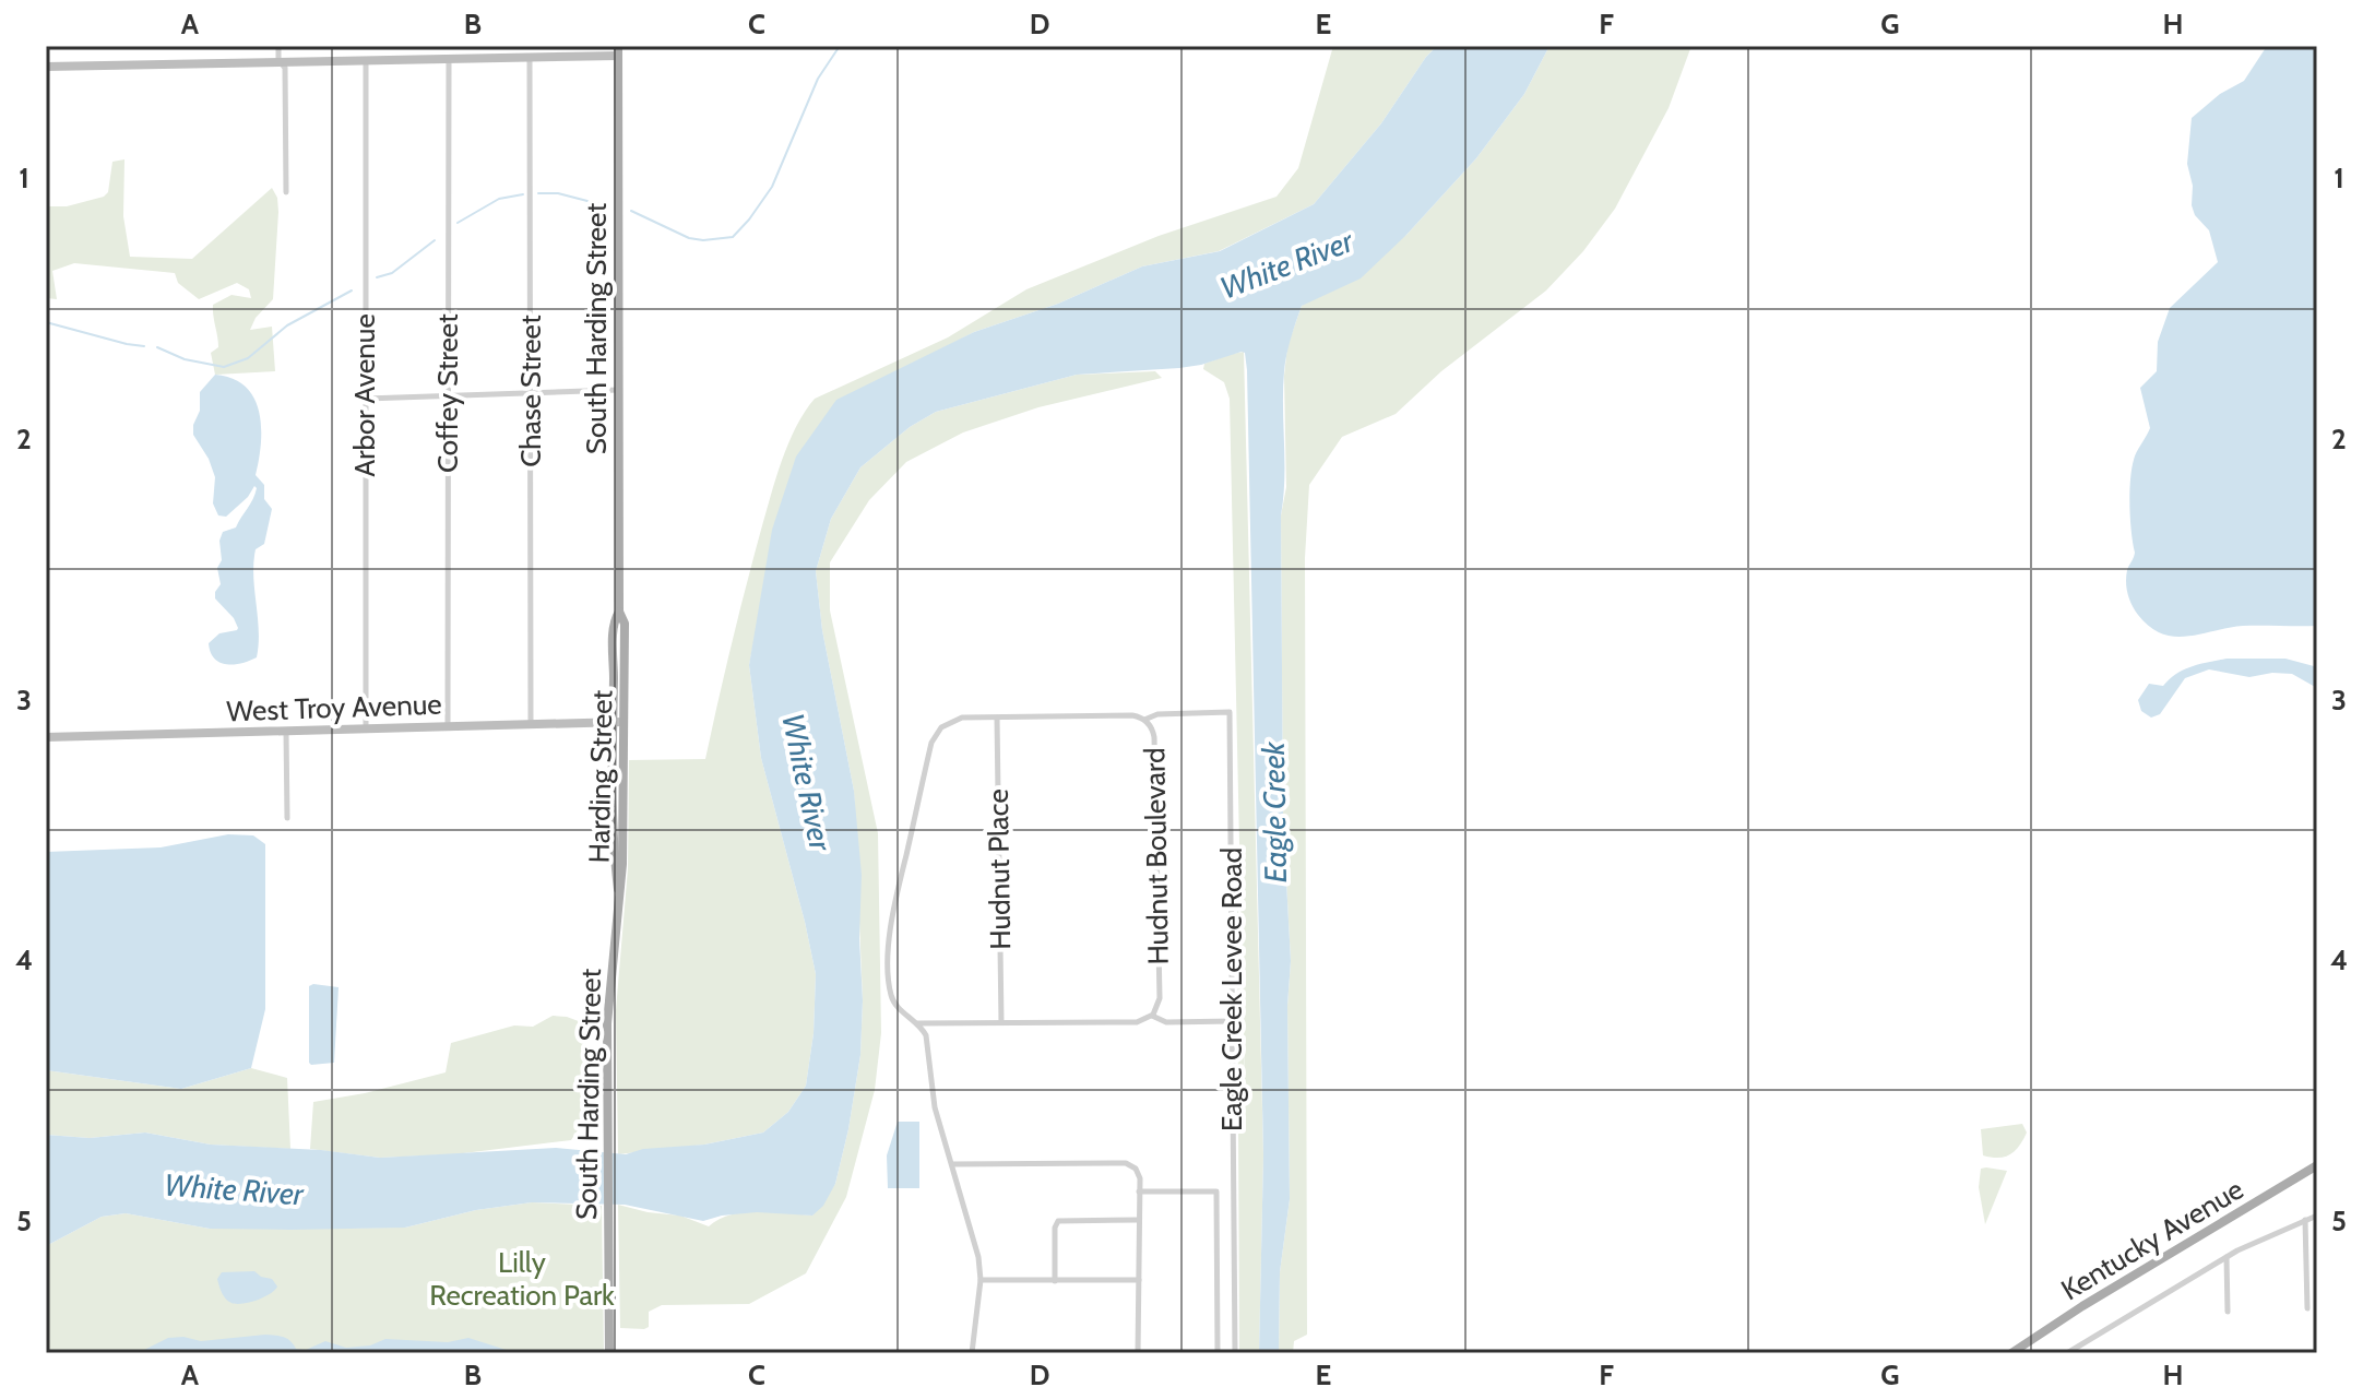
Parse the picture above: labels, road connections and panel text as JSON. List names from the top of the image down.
{
  "streets": {
    "main road": ["South Harding Street", "Harding Street", "Kentucky Avenue"],
    "street": [
      "Chase Street",
      "Coffey Street",
      "Arbor Avenue",
      "West Troy Avenue",
      "Hudnut Boulevard",
      "Hudnut Place",
      "Eagle Creek Levee Road"
    ]
  },
  "crossings": [
    ["South Harding Street", "Harding Street"],
    ["Chase Street", "West Troy Avenue"],
    ["Coffey Street", "West Troy Avenue"],
    ["Arbor Avenue", "West Troy Avenue"],
    ["West Troy Avenue", "Harding Street"],
    ["Hudnut Boulevard", "Hudnut Place"],
    ["Hudnut Boulevard", "Eagle Creek Levee Road"]
  ],
  "water": ["White River", "Eagle Creek"],
  "parks": ["Lilly Recreation Park"],
  "grid": {
    "columns": [
      "A",
      "B",
      "C",
      "D",
      "E",
      "F",
      "G",
      "H"
    ],
    "rows": [
      "1",
      "2",
      "3",
      "4",
      "5"
    ]
  }
}
